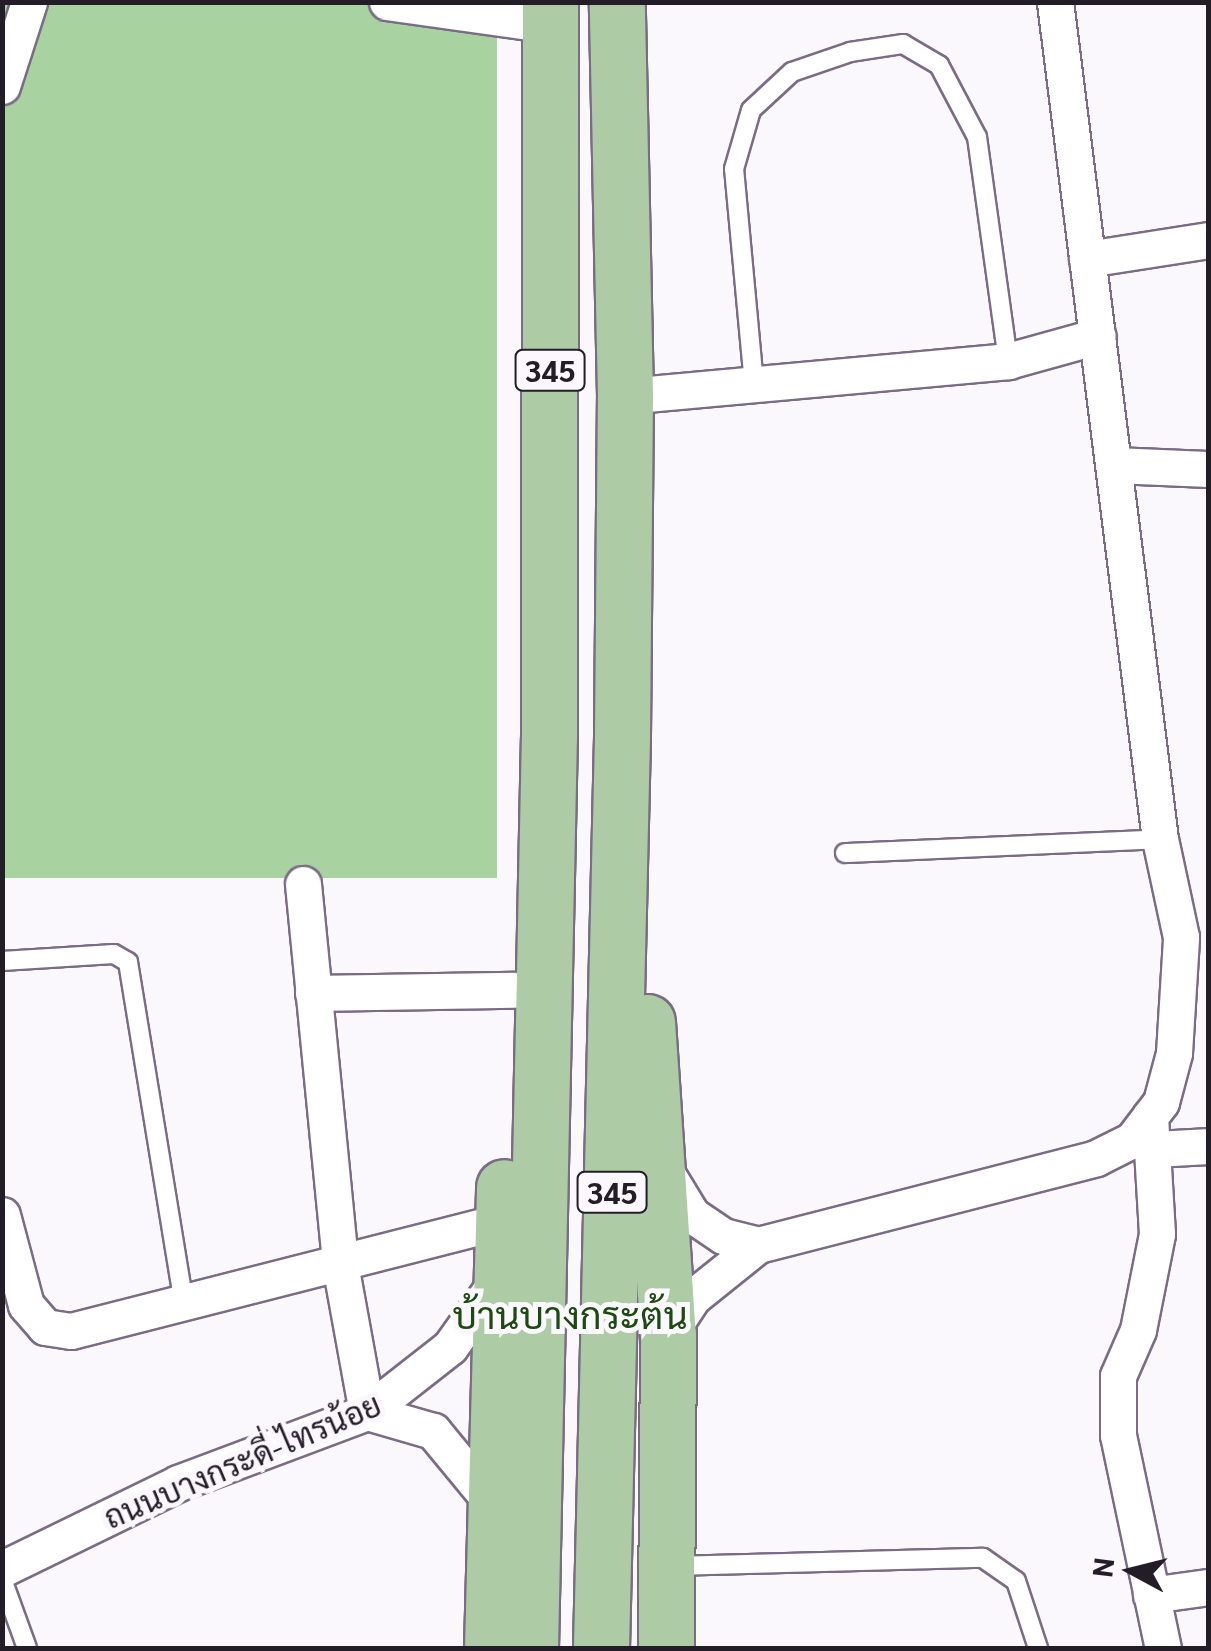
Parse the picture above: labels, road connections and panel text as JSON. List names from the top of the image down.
{
  "streets": {
    "main road": ["345"],
    "street": ["ถนนบางกระดี่-ไทรน้อย"]
  },
  "districts": ["บ้านบางกระต้น"],
  "north": "left"
}
